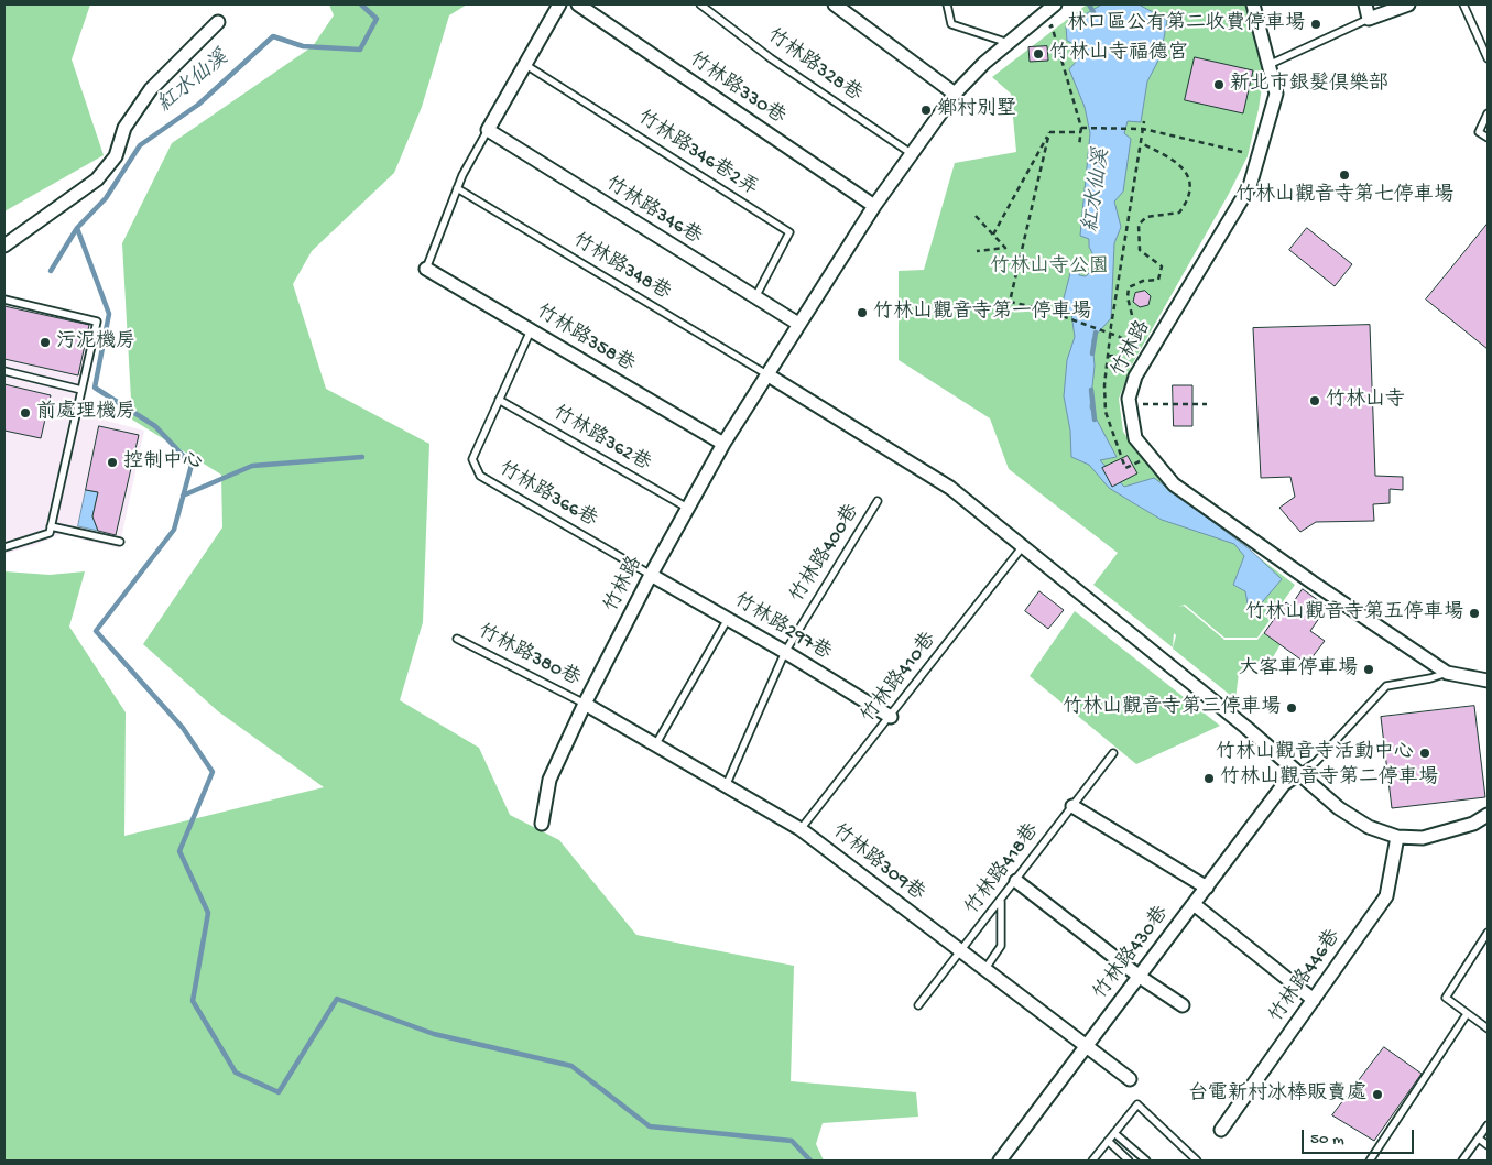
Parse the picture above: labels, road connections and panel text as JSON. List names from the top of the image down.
{
  "streets": {
    "street": [
      "竹林路330巷",
      "竹林路346巷",
      "竹林路358巷",
      "竹林路",
      "竹林路297巷",
      "竹林路309巷",
      "竹林路430巷",
      "竹林路446巷"
    ],
    "lane": [
      "竹林路328巷",
      "竹林路346巷2弄",
      "竹林路348巷",
      "竹林路362巷",
      "竹林路366巷",
      "竹林路400巷",
      "竹林路380巷",
      "竹林路410巷",
      "竹林路418巷"
    ]
  },
  "crossings": [
    ["竹林路328巷", "竹林路"],
    ["竹林路330巷", "竹林路"],
    ["竹林路346巷2弄", "竹林路346巷"],
    ["竹林路346巷", "竹林路"],
    ["竹林路348巷", "竹林路"],
    ["竹林路358巷", "竹林路"],
    ["竹林路358巷", "竹林路366巷"],
    ["竹林路", "竹林路362巷"],
    ["竹林路", "竹林路366巷"],
    ["竹林路", "竹林路297巷"],
    ["竹林路", "竹林路380巷"],
    ["竹林路", "竹林路309巷"],
    ["竹林路362巷", "竹林路366巷"],
    ["竹林路366巷", "竹林路297巷"],
    ["竹林路400巷", "竹林路297巷"],
    ["竹林路400巷", "竹林路309巷"],
    ["竹林路297巷", "竹林路410巷"],
    ["竹林路380巷", "竹林路309巷"],
    ["竹林路410巷", "竹林路309巷"],
    ["竹林路309巷", "竹林路418巷"],
    ["竹林路309巷", "竹林路430巷"]
  ],
  "water": ["紅水仙溪"],
  "parks": ["竹林山寺公園"],
  "places": [
    "林口區公有第二收費停車場",
    "竹林山寺福德宮",
    "新北市銀髮俱樂部",
    "鄉村別墅",
    "竹林山觀音寺第七停車場",
    "竹林山觀音寺第一停車場",
    "污泥機房",
    "竹林山寺",
    "前處理機房",
    "控制中心",
    "竹林山觀音寺第五停車場",
    "大客車停車場",
    "竹林山觀音寺第三停車場",
    "竹林山觀音寺活動中心",
    "竹林山觀音寺第二停車場",
    "台電新村冰棒販賣處"
  ],
  "scale_bar": "50 m"
}
